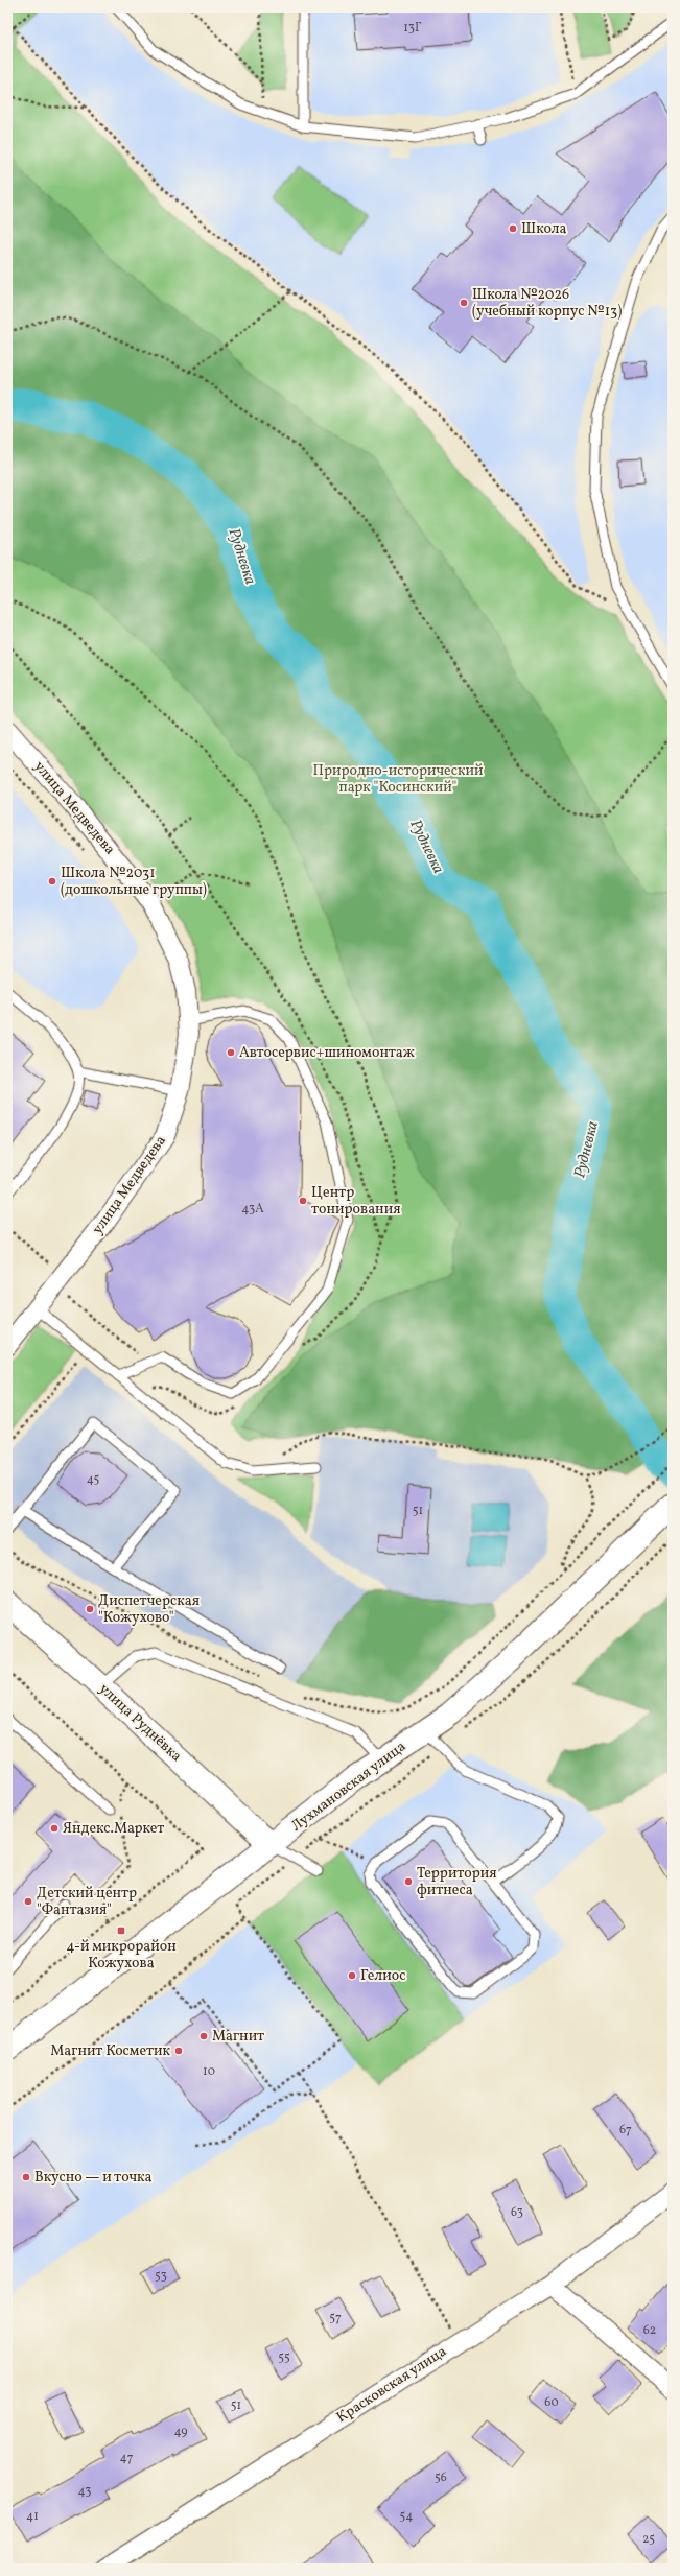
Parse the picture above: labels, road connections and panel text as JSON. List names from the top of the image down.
{
  "streets": {
    "street": [
      "улица Медведева",
      "улица Руднёвка",
      "Лухмановская улица",
      "Красковская улица"
    ]
  },
  "crossings": [
    ["улица Руднёвка", "Лухмановская улица"]
  ],
  "water": ["Рудневка"],
  "parks": ["Природно-исторический парк \"Косинский\""],
  "places": {
    "other": [
      "Школа",
      "Школа №2026 (учебный корпус №13)",
      "Школа №2031 (дошкольные группы)",
      "Автосервис+шиномонтаж",
      "Центр тонирования",
      "Диспетчерская \"Кожухово\"",
      "Яндекс.Маркет",
      "Территория фитнеса",
      "Детский центр \"Фантазия\"",
      "Гелиос",
      "Магнит",
      "Магнит Косметик",
      "Вкусно — и точка"
    ],
    "transit": ["4-й микрорайон Кожухова"]
  },
  "house_numbers": [
    "13Г",
    "43А",
    "45",
    "51",
    "10",
    "67",
    "63",
    "53",
    "57",
    "62",
    "55",
    "60",
    "51",
    "49",
    "47",
    "56",
    "43",
    "41",
    "54",
    "25"
  ]
}
